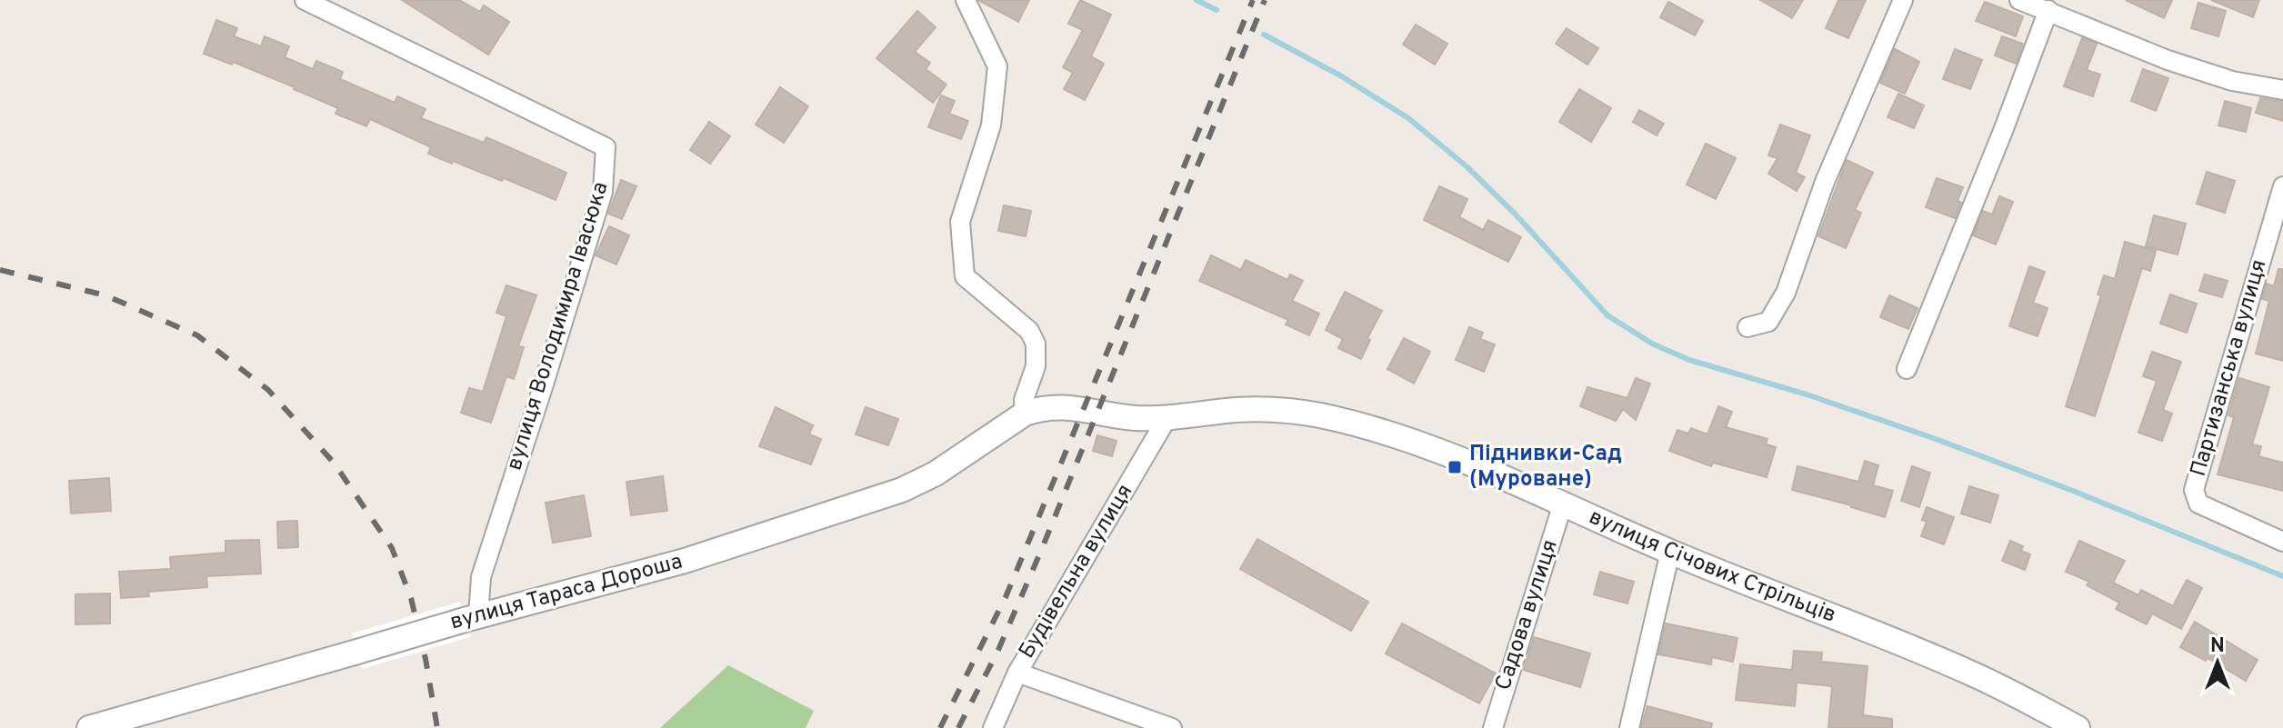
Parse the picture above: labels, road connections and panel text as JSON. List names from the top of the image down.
{
  "streets": {
    "street": [
      "вулиця Володимира Івасюка",
      "Партизанська вулиця",
      "вулиця Січових Стрільців",
      "Будівельна вулиця",
      "вулиця Тараса Дороша",
      "Садова вулиця"
    ]
  },
  "crossings": [
    ["вулиця Володимира Івасюка", "вулиця Тараса Дороша"],
    ["вулиця Січових Стрільців", "Будівельна вулиця"],
    ["вулиця Січових Стрільців", "вулиця Тараса Дороша"],
    ["вулиця Січових Стрільців", "Садова вулиця"]
  ],
  "places": {
    "transit": ["Піднивки-Сад (Муроване)"]
  },
  "north": "top"
}
